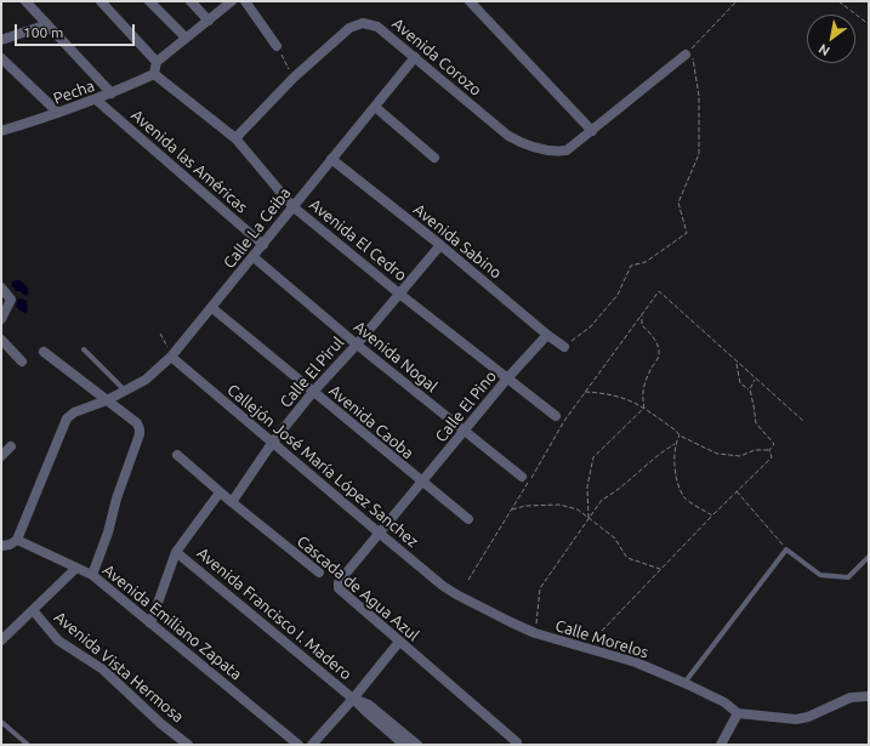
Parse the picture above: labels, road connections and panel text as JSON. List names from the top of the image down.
{
  "streets": {
    "street": [
      "Avenida Corozo",
      "Pecha",
      "Avenida las Américas",
      "Calle La Ceiba",
      "Avenida El Cedro",
      "Avenida Sabino",
      "Avenida Nogal",
      "Calle El Pirul",
      "Calle El Pino",
      "Avenida Caoba",
      "Callejón José María López Sanchez",
      "Cascada de Agua Azul",
      "Avenida Francisco I. Madero",
      "Avenida Emiliano Zapata",
      "Calle Morelos",
      "Avenida Vista Hermosa"
    ]
  },
  "crossings": [
    ["Avenida Corozo", "Calle La Ceiba"],
    ["Avenida Corozo", "Avenida El Cedro"],
    ["Pecha", "Avenida las Américas"],
    ["Pecha", "Avenida El Cedro"],
    ["Avenida las Américas", "Calle La Ceiba"],
    ["Calle La Ceiba", "Avenida El Cedro"],
    ["Calle La Ceiba", "Avenida Sabino"],
    ["Calle La Ceiba", "Avenida Nogal"],
    ["Calle La Ceiba", "Avenida Caoba"],
    ["Calle La Ceiba", "Callejón José María López Sanchez"],
    ["Calle La Ceiba", "Avenida Emiliano Zapata"],
    ["Avenida El Cedro", "Calle El Pirul"],
    ["Avenida El Cedro", "Calle El Pino"],
    ["Avenida Sabino", "Calle El Pirul"],
    ["Avenida Sabino", "Calle El Pino"],
    ["Avenida Nogal", "Calle El Pirul"],
    ["Avenida Nogal", "Calle El Pino"],
    ["Calle El Pirul", "Avenida Caoba"],
    ["Calle El Pirul", "Callejón José María López Sanchez"],
    ["Calle El Pirul", "Cascada de Agua Azul"],
    ["Calle El Pino", "Avenida Caoba"],
    ["Calle El Pino", "Callejón José María López Sanchez"],
    ["Calle El Pino", "Cascada de Agua Azul"],
    ["Callejón José María López Sanchez", "Calle Morelos"]
  ],
  "scale_bar": "100 m",
  "north": "bottom left"
}
